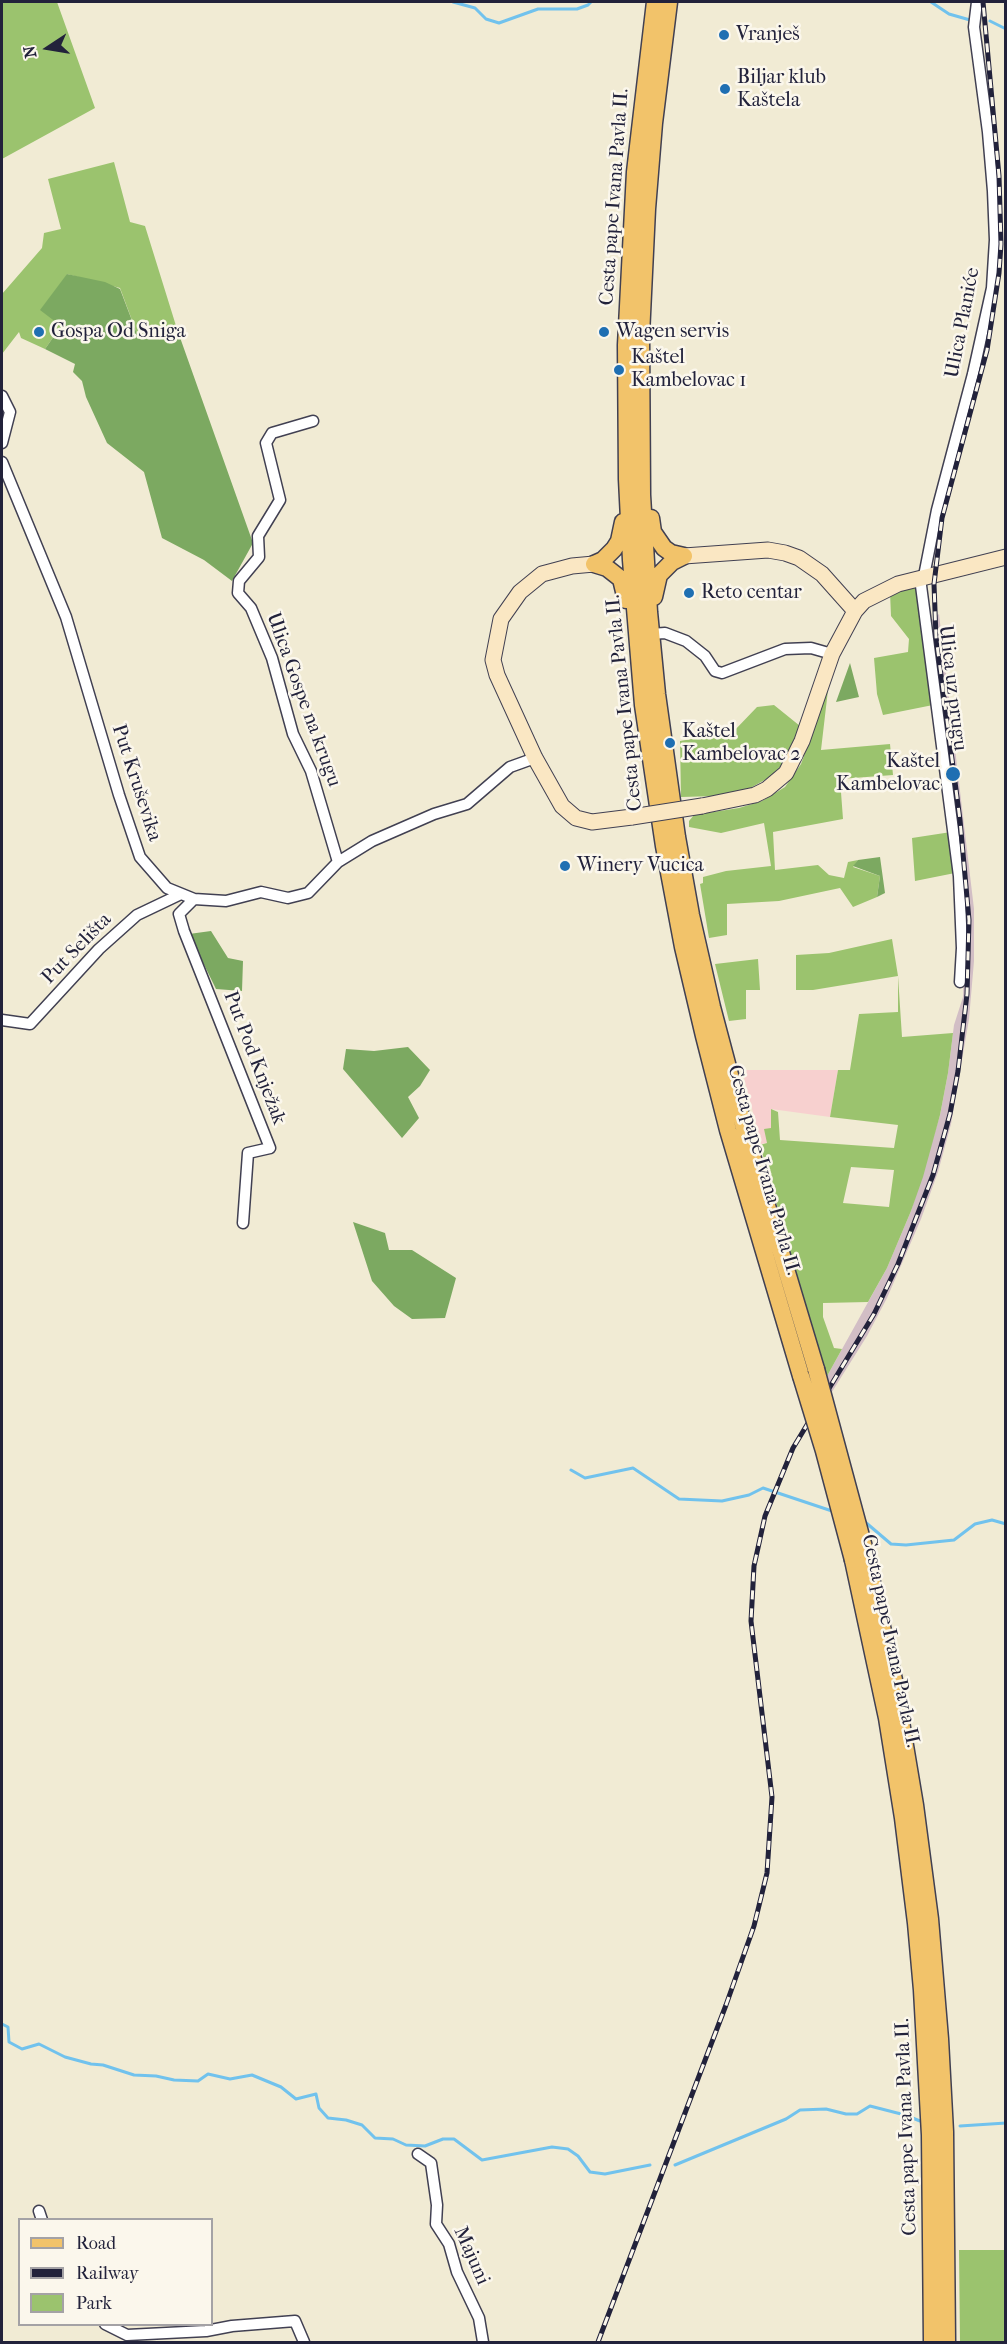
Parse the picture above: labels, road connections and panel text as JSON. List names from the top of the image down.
{
  "streets": {
    "main road": ["Cesta pape Ivana Pavla II."],
    "street": [
      "Ulica Planiće",
      "Ulica uz prugu",
      "Ulica Gospe na krugu",
      "Put Kruševika",
      "Put Selišta",
      "Put Pod Knježak",
      "Majuni"
    ]
  },
  "crossings": [
    ["Ulica Planiće", "Ulica uz prugu"],
    ["Ulica Gospe na krugu", "Put Kruševika"],
    ["Put Kruševika", "Put Selišta"],
    ["Put Kruševika", "Put Pod Knježak"]
  ],
  "places": [
    "Vranješ",
    "Biljar klub Kaštela",
    "Gospa Od Sniga",
    "Wagen servis",
    "Kaštel Kambelovac 1",
    "Reto centar",
    "Kaštel Kambelovac 2",
    "Kaštel Kambelovac",
    "Winery Vucica"
  ],
  "legend": ["Road", "Railway", "Park"],
  "north": "left"
}
